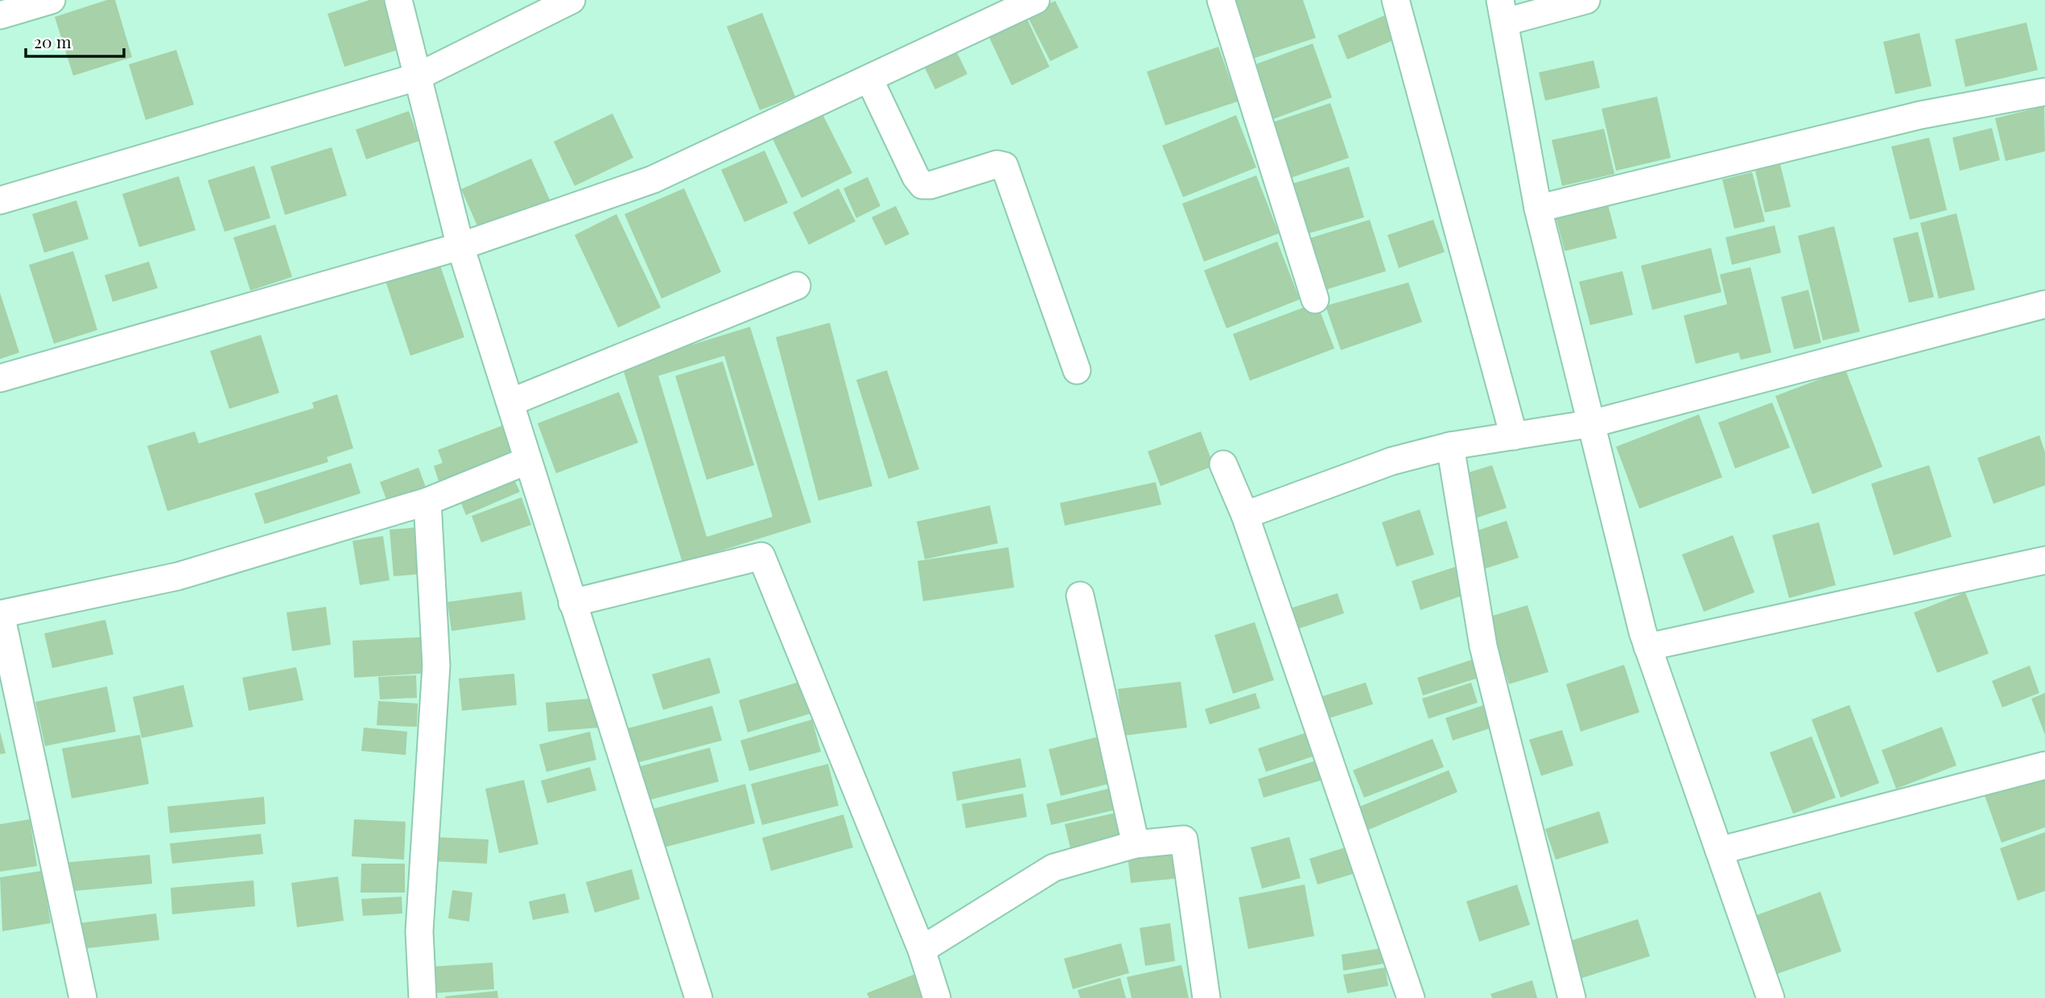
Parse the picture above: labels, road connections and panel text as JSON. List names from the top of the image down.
{
  "scale_bar": "20 m"
}
